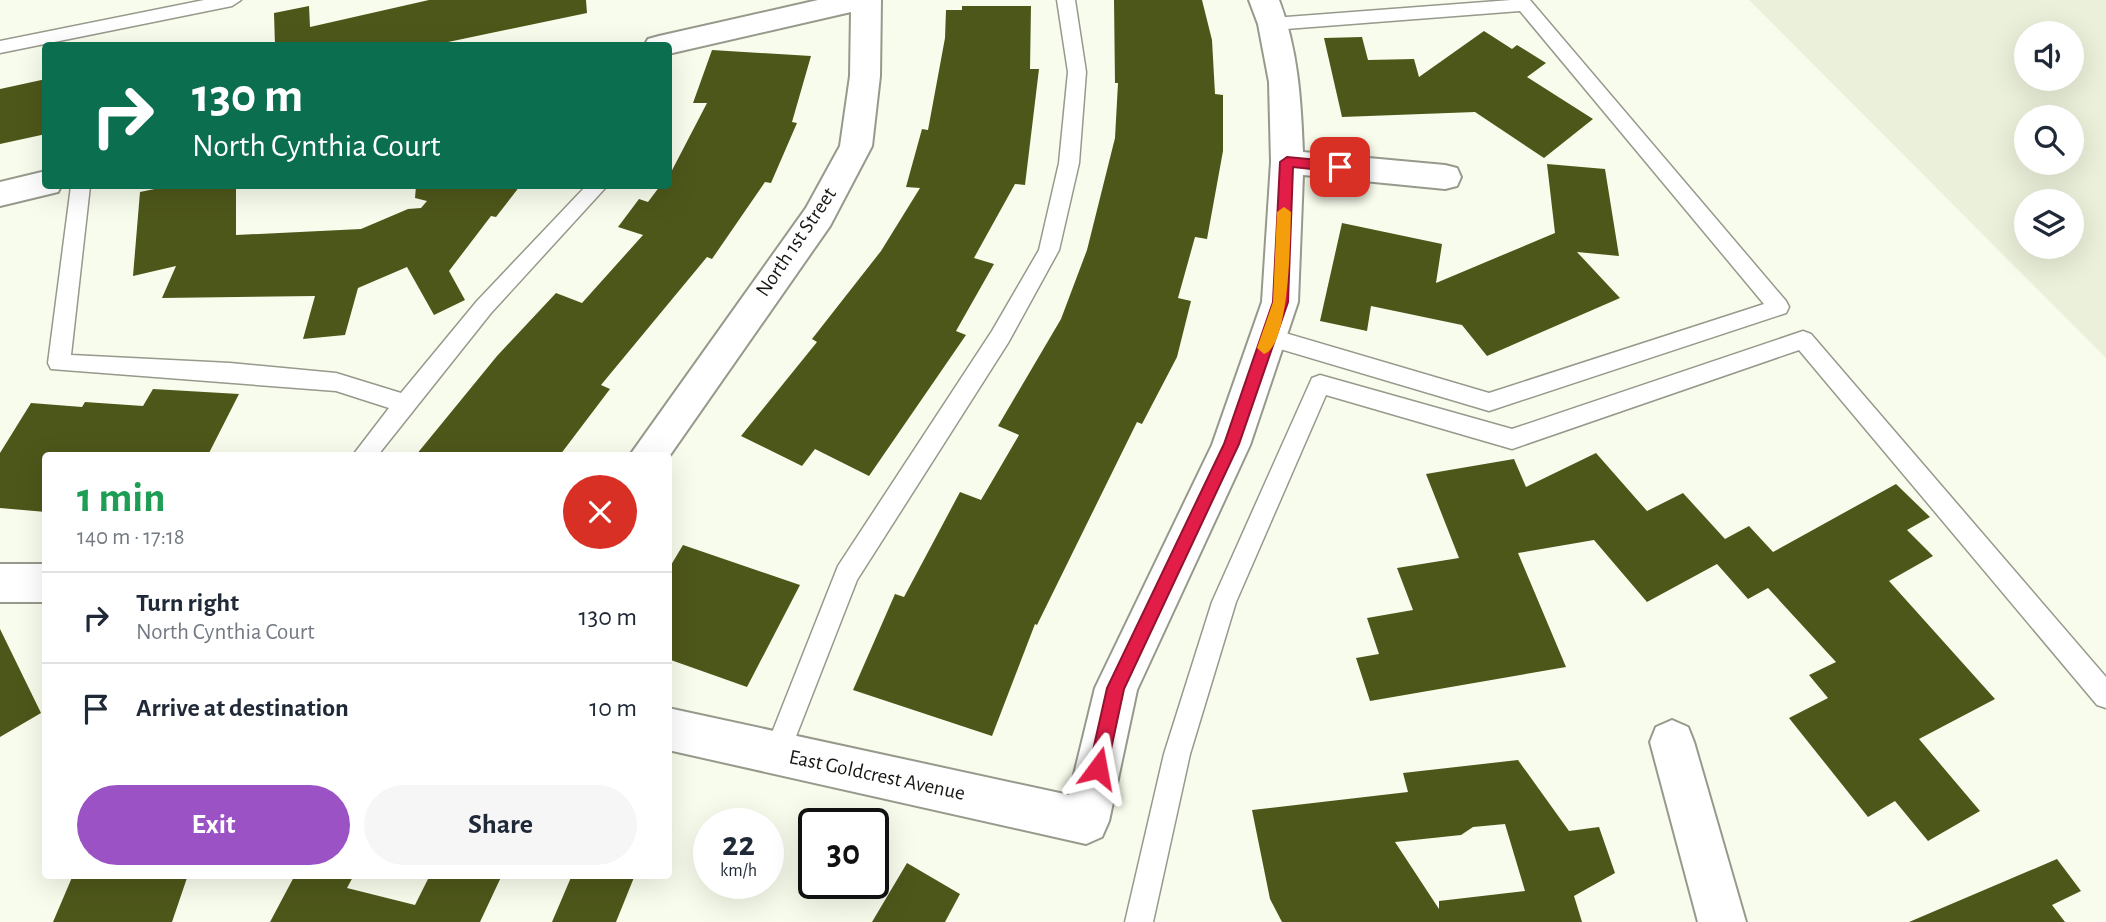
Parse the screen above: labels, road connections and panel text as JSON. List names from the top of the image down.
{
  "streets": {
    "street": ["North 1st Street", "East Goldcrest Avenue"]
  },
  "page": {
    "turn": ["130 m", "North Cynthia Court"],
    "heading": ["1 min", "140 m · 17:18"],
    "list": [
      {
        "name": "Turn right",
        "note": "North Cynthia Court",
        "value": "130 m"
      },
      {
        "name": "Arrive at destination",
        "value": "10 m"
      }
    ],
    "buttons": ["Exit", "Share"],
    "speed": "22 km/h",
    "limit": "30"
  }
}
